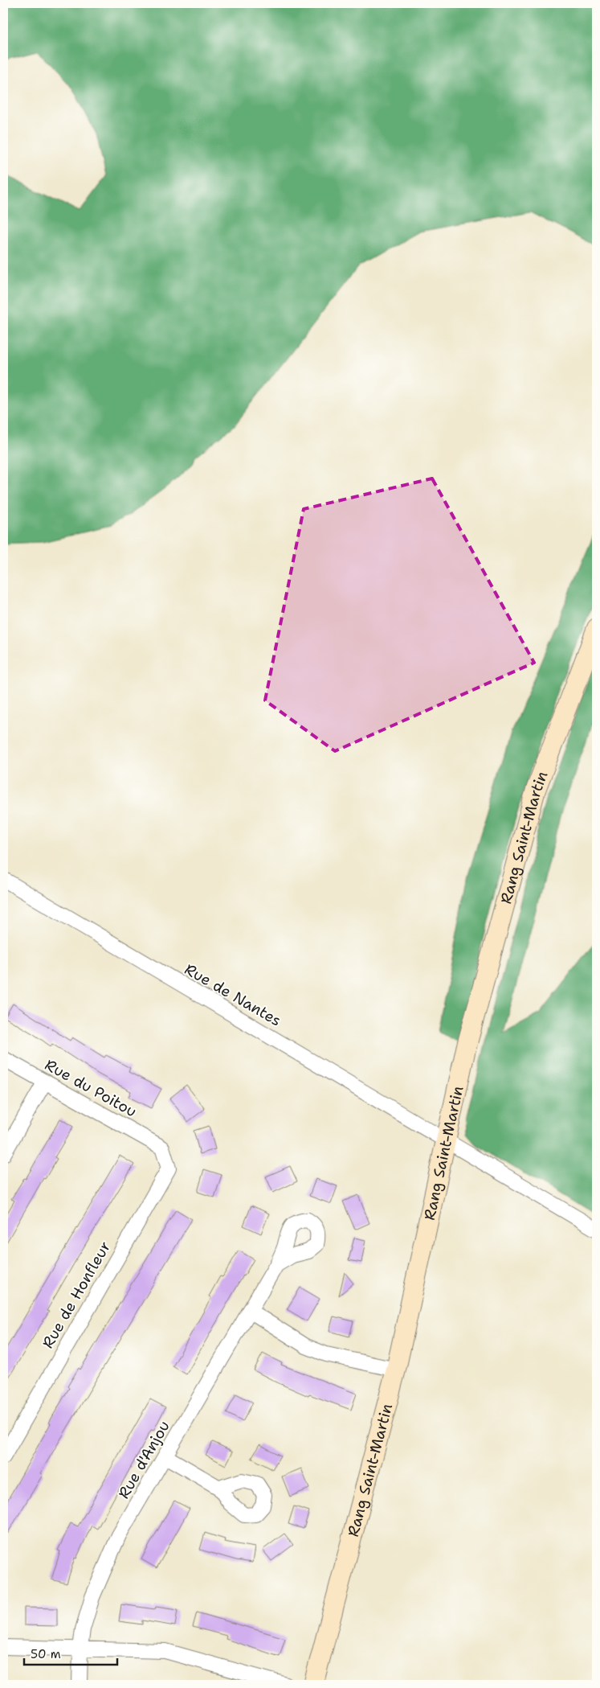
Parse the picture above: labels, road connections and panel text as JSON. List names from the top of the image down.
{
  "streets": {
    "street": [
      "Rang Saint-Martin",
      "Rue de Nantes",
      "Rue du Poitou",
      "Rue de Honfleur",
      "Rue d'Anjou"
    ]
  },
  "crossings": [
    ["Rang Saint-Martin", "Rue de Nantes"],
    ["Rue du Poitou", "Rue de Honfleur"]
  ],
  "scale_bar": "50 m"
}
